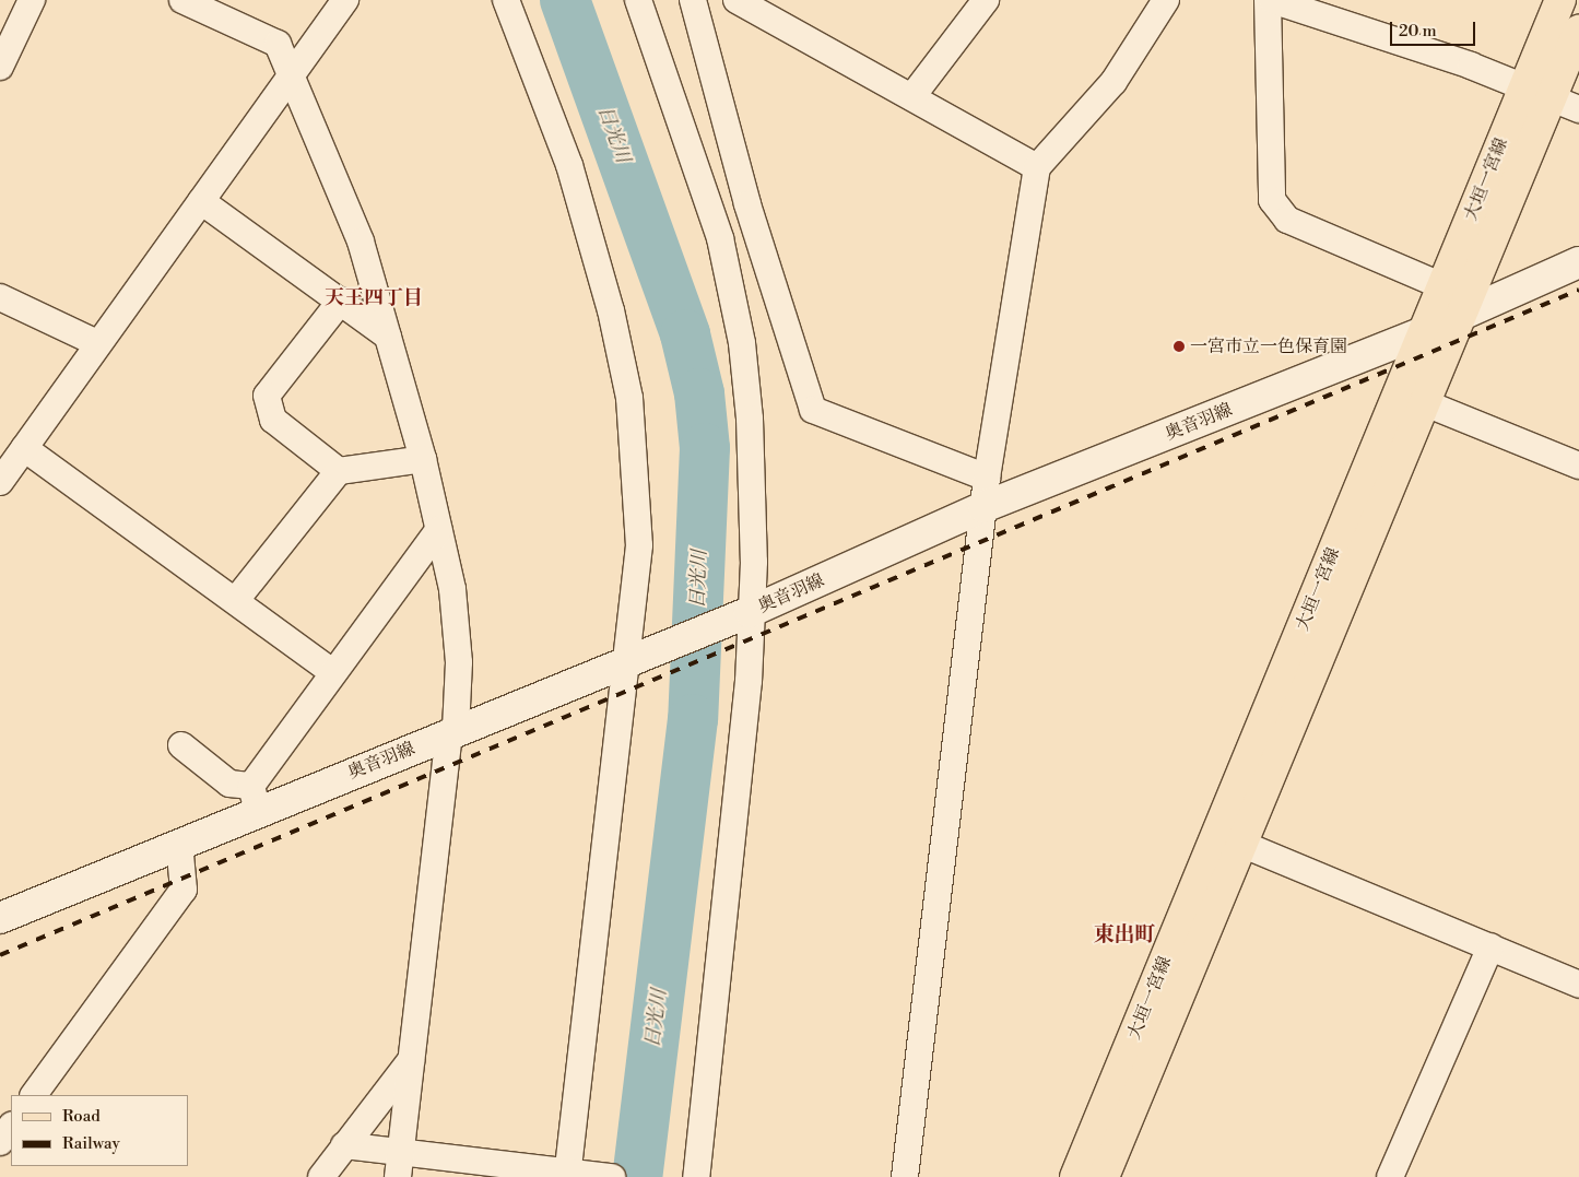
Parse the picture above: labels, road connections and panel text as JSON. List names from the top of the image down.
{
  "streets": {
    "main road": ["大垣一宮線", "奥音羽線"]
  },
  "crossings": [
    ["大垣一宮線", "奥音羽線"]
  ],
  "districts": ["天王四丁目", "東出町"],
  "water": ["日光川"],
  "places": ["一宮市立一色保育園"],
  "legend": ["Road", "Railway"],
  "scale_bar": "20 m"
}
